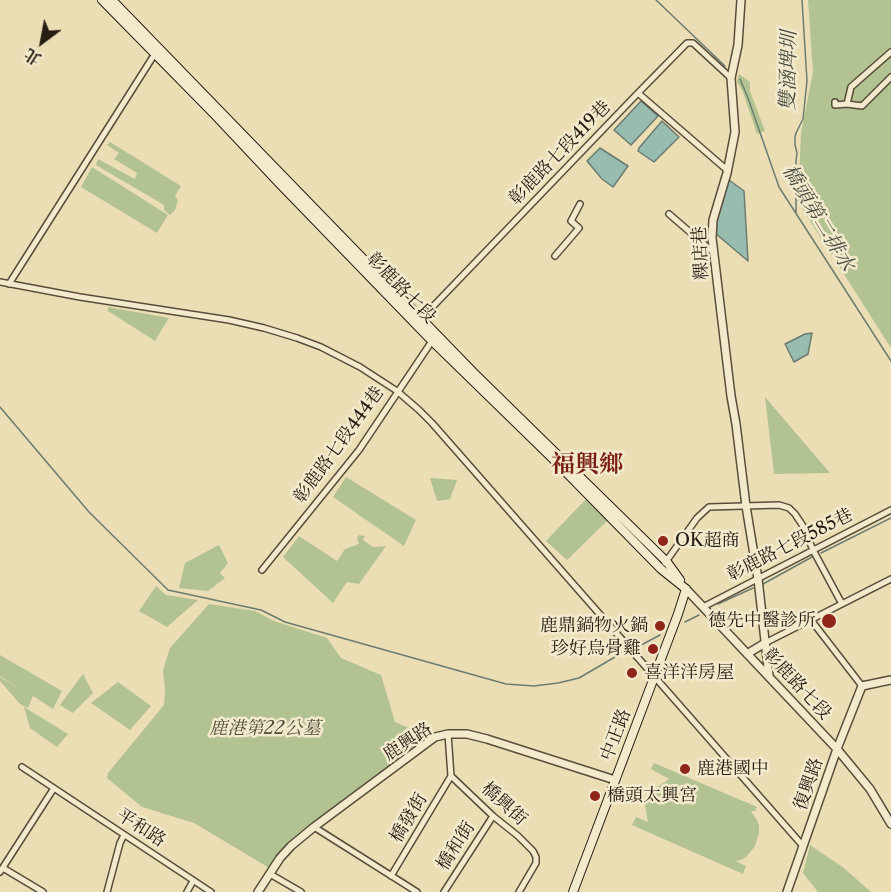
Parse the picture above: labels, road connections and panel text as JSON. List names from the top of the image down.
{
  "streets": {
    "main road": ["彰鹿路七段", "中正路"],
    "street": [
      "彰鹿路七段419巷",
      "粿店巷",
      "彰鹿路七段444巷",
      "彰鹿路七段585巷",
      "鹿興路",
      "復興路",
      "橋興街",
      "橋發街",
      "平和路",
      "橋和街"
    ]
  },
  "crossings": [
    ["彰鹿路七段419巷", "粿店巷"],
    ["彰鹿路七段419巷", "彰鹿路七段"],
    ["粿店巷", "彰鹿路七段"],
    ["粿店巷", "彰鹿路七段585巷"],
    ["彰鹿路七段", "彰鹿路七段444巷"],
    ["彰鹿路七段", "彰鹿路七段585巷"],
    ["彰鹿路七段", "中正路"],
    ["彰鹿路七段", "復興路"],
    ["中正路", "鹿興路"],
    ["橋興街", "橋發街"],
    ["橋興街", "橋和街"]
  ],
  "districts": ["福興鄉"],
  "water": ["雙涵埤圳", "橋頭第二排水"],
  "parks": ["鹿港第22公墓"],
  "places": [
    "OK超商",
    "德先中醫診所",
    "鹿鼎鍋物火鍋",
    "珍好烏骨雞",
    "喜洋洋房屋",
    "鹿港國中",
    "橋頭太興宮"
  ],
  "north": "bottom left"
}
